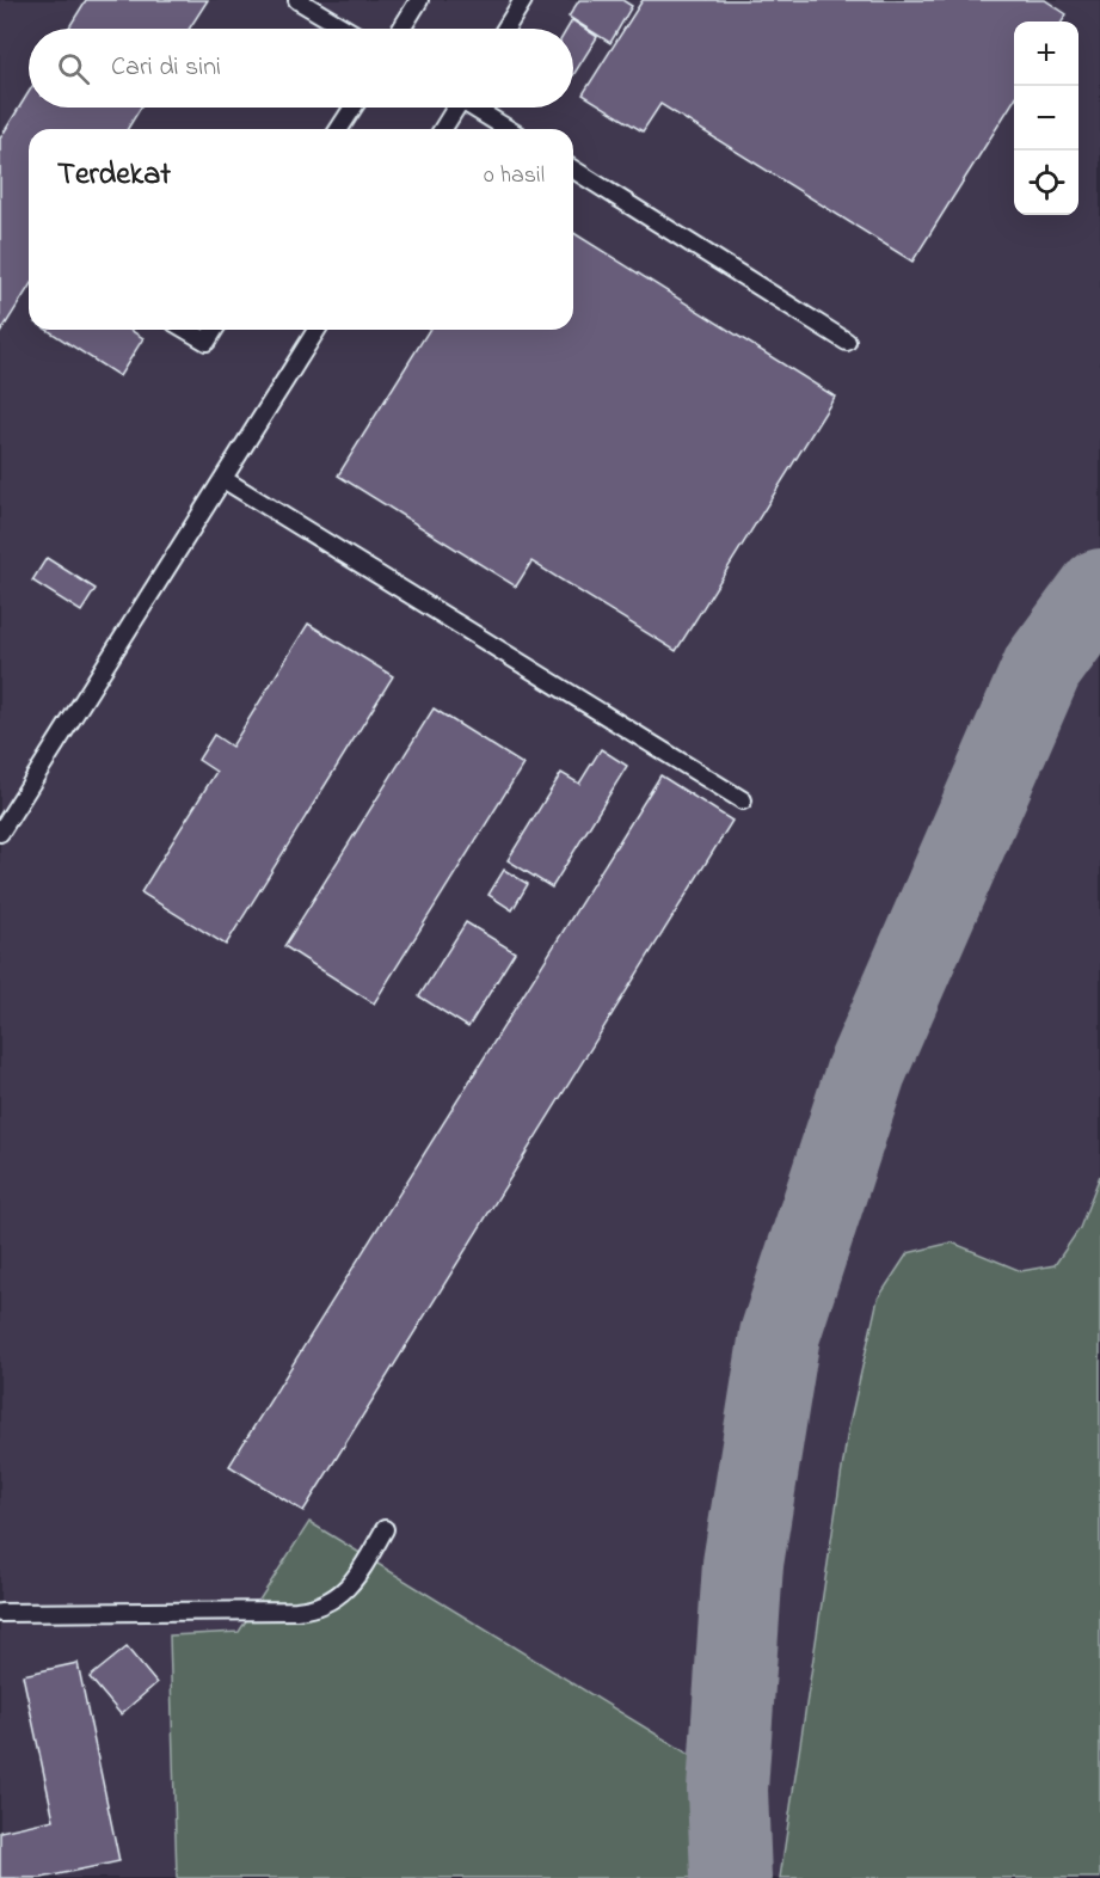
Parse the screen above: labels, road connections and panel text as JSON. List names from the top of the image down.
{
  "page": {
    "map_buttons": ["+", "−"],
    "search": "Cari di sini",
    "heading": ["Terdekat", "0 hasil"]
  }
}
